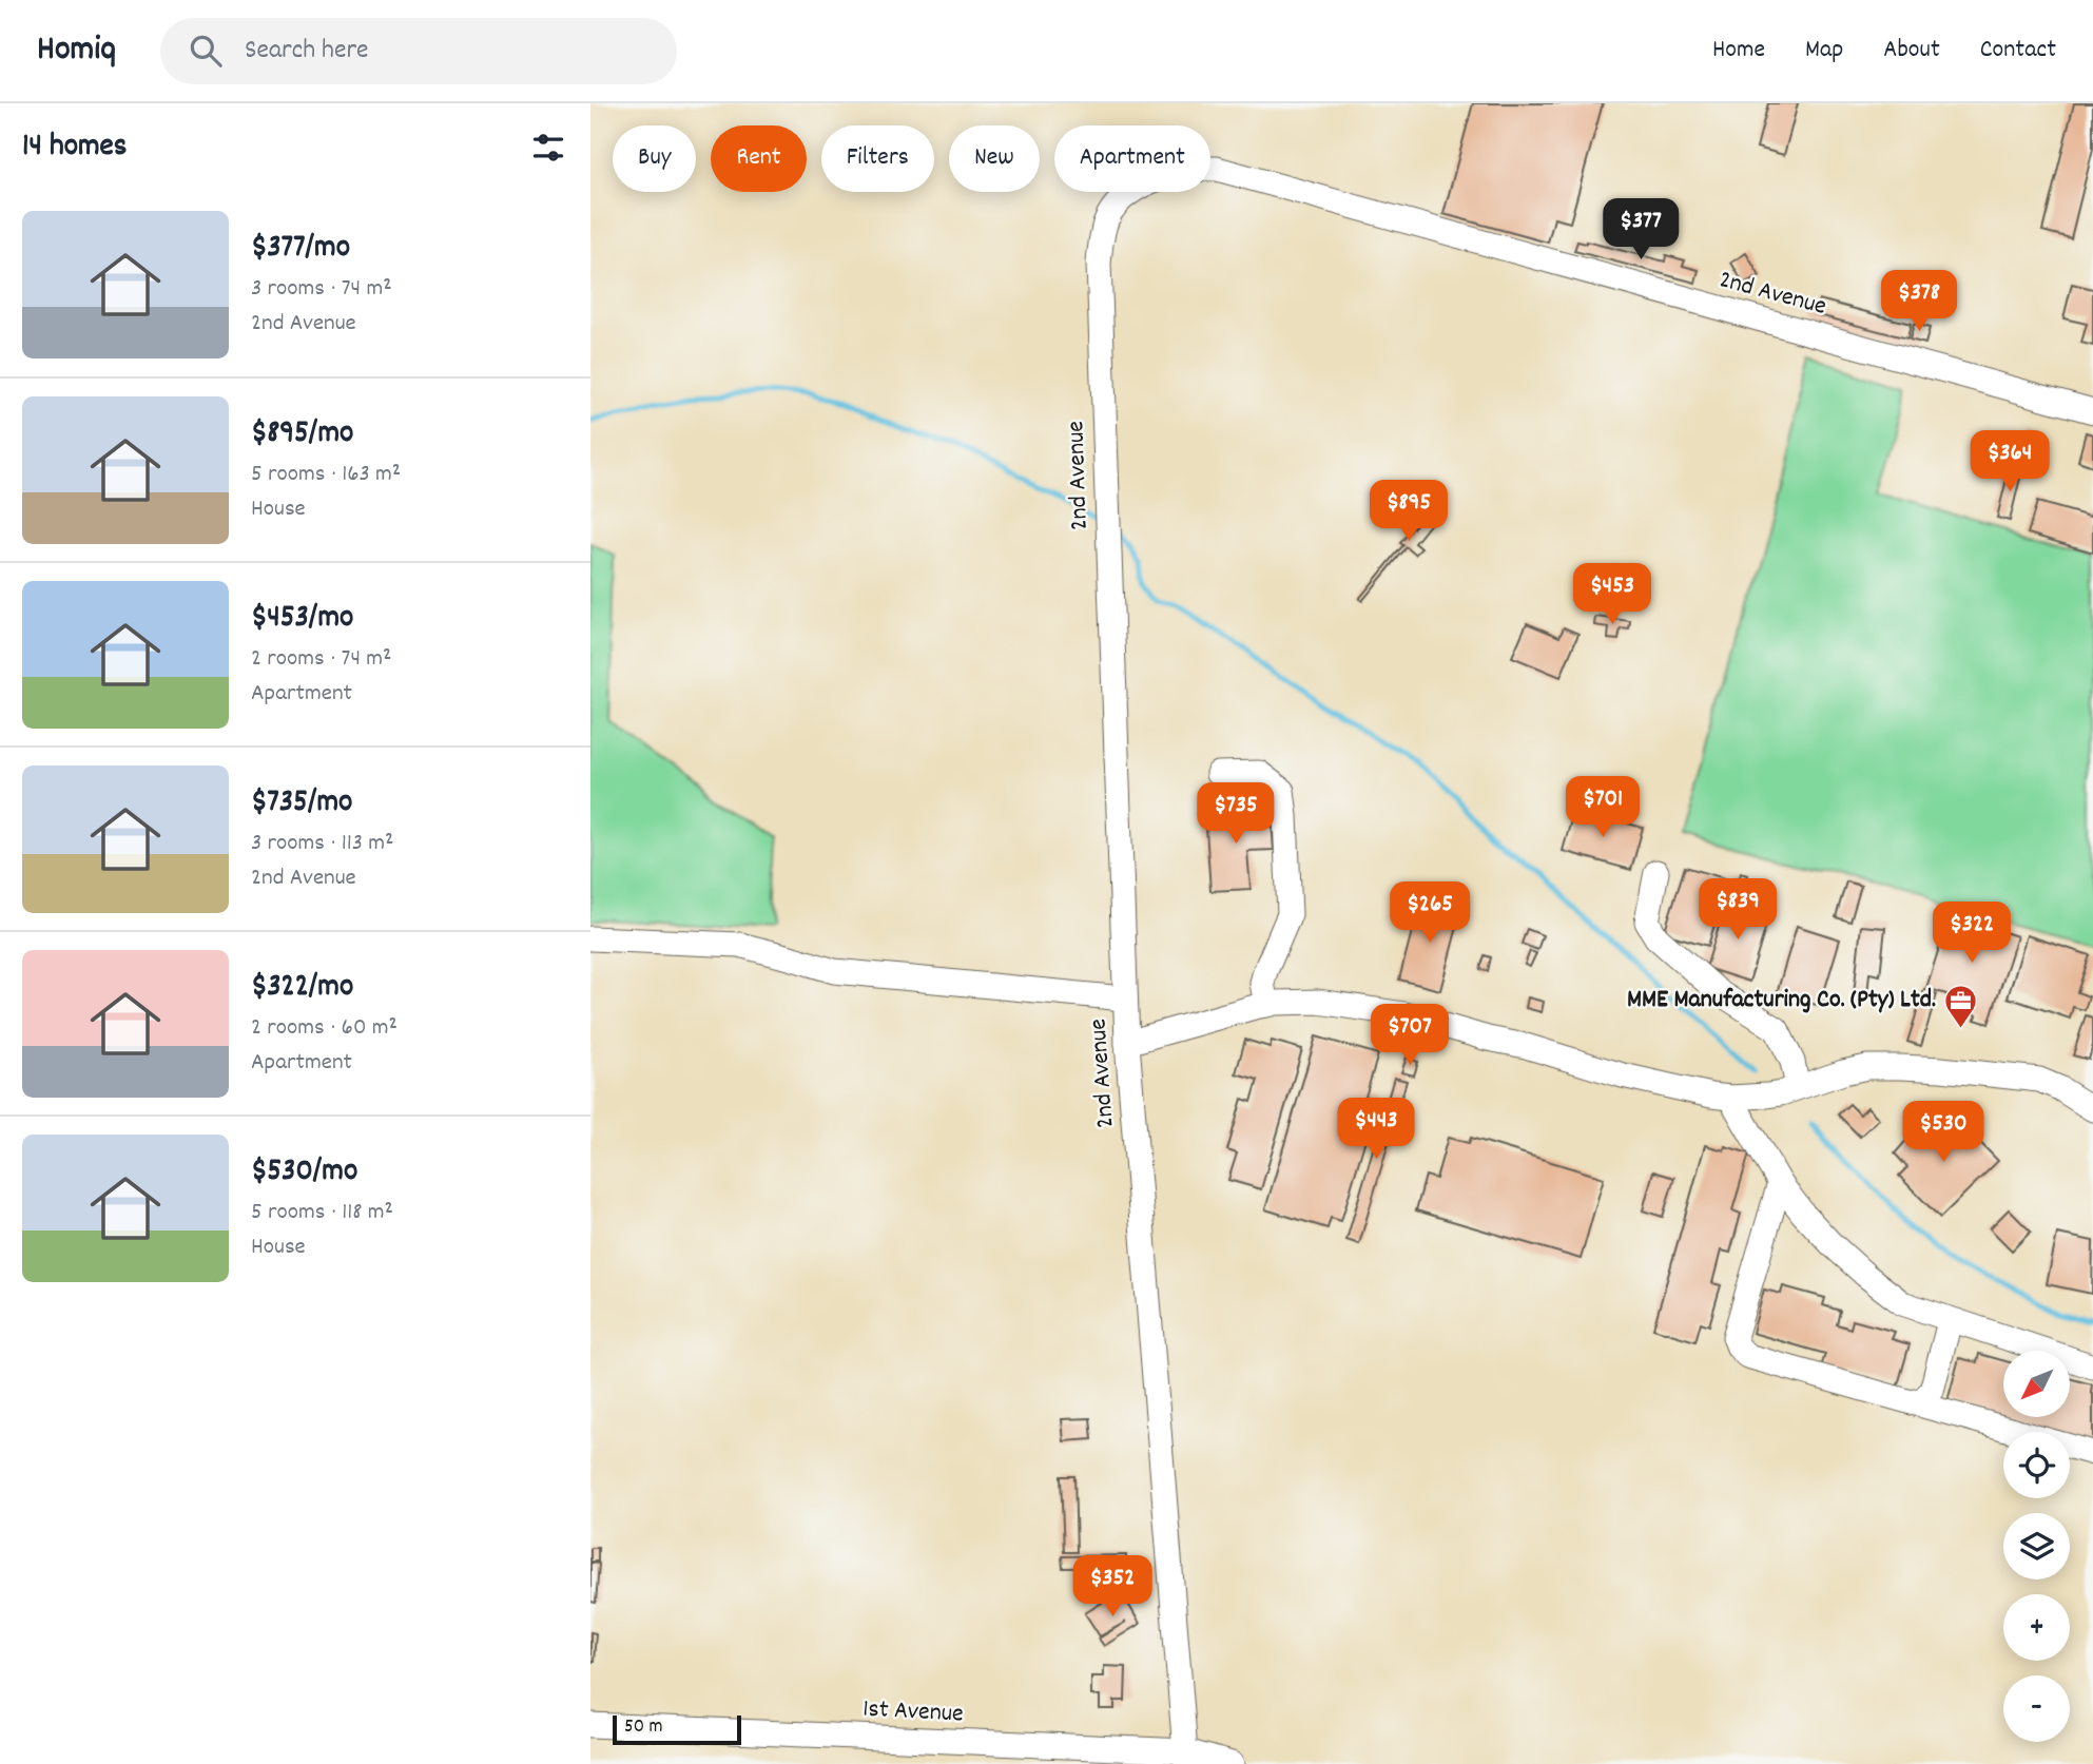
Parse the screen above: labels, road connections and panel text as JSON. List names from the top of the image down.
{
  "streets": {
    "street": ["2nd Avenue", "1st Avenue"]
  },
  "crossings": [
    ["2nd Avenue", "1st Avenue"]
  ],
  "places": {
    "office": ["MME Manufacturing Co. (Pty) Ltd."]
  },
  "scale_bar": "50 m",
  "north": "bottom left",
  "page": {
    "header": "Homiq",
    "search": "Search here",
    "nav": [
      "Home",
      "Map",
      "About",
      "Contact"
    ],
    "heading": "14 homes",
    "chip": [
      "Buy",
      "Rent",
      "Filters",
      "New",
      "Apartment"
    ],
    "list": [
      {
        "name": "$377/mo",
        "note": "3 rooms · 74 m² · 2nd Avenue"
      },
      {
        "name": "$895/mo",
        "note": "5 rooms · 163 m² · House"
      },
      {
        "name": "$453/mo",
        "note": "2 rooms · 74 m² · Apartment"
      },
      {
        "name": "$735/mo",
        "note": "3 rooms · 113 m² · 2nd Avenue"
      },
      {
        "name": "$322/mo",
        "note": "2 rooms · 60 m² · Apartment"
      },
      {
        "name": "$530/mo",
        "note": "5 rooms · 118 m² · House"
      }
    ],
    "price": [
      "$377",
      "$378",
      "$364",
      "$895",
      "$453",
      "$701",
      "$735",
      "$839",
      "$265",
      "$322",
      "$707",
      "$443",
      "$530",
      "$352"
    ],
    "map_buttons": ["+", "−"],
    "scale": "50 m"
  }
}
